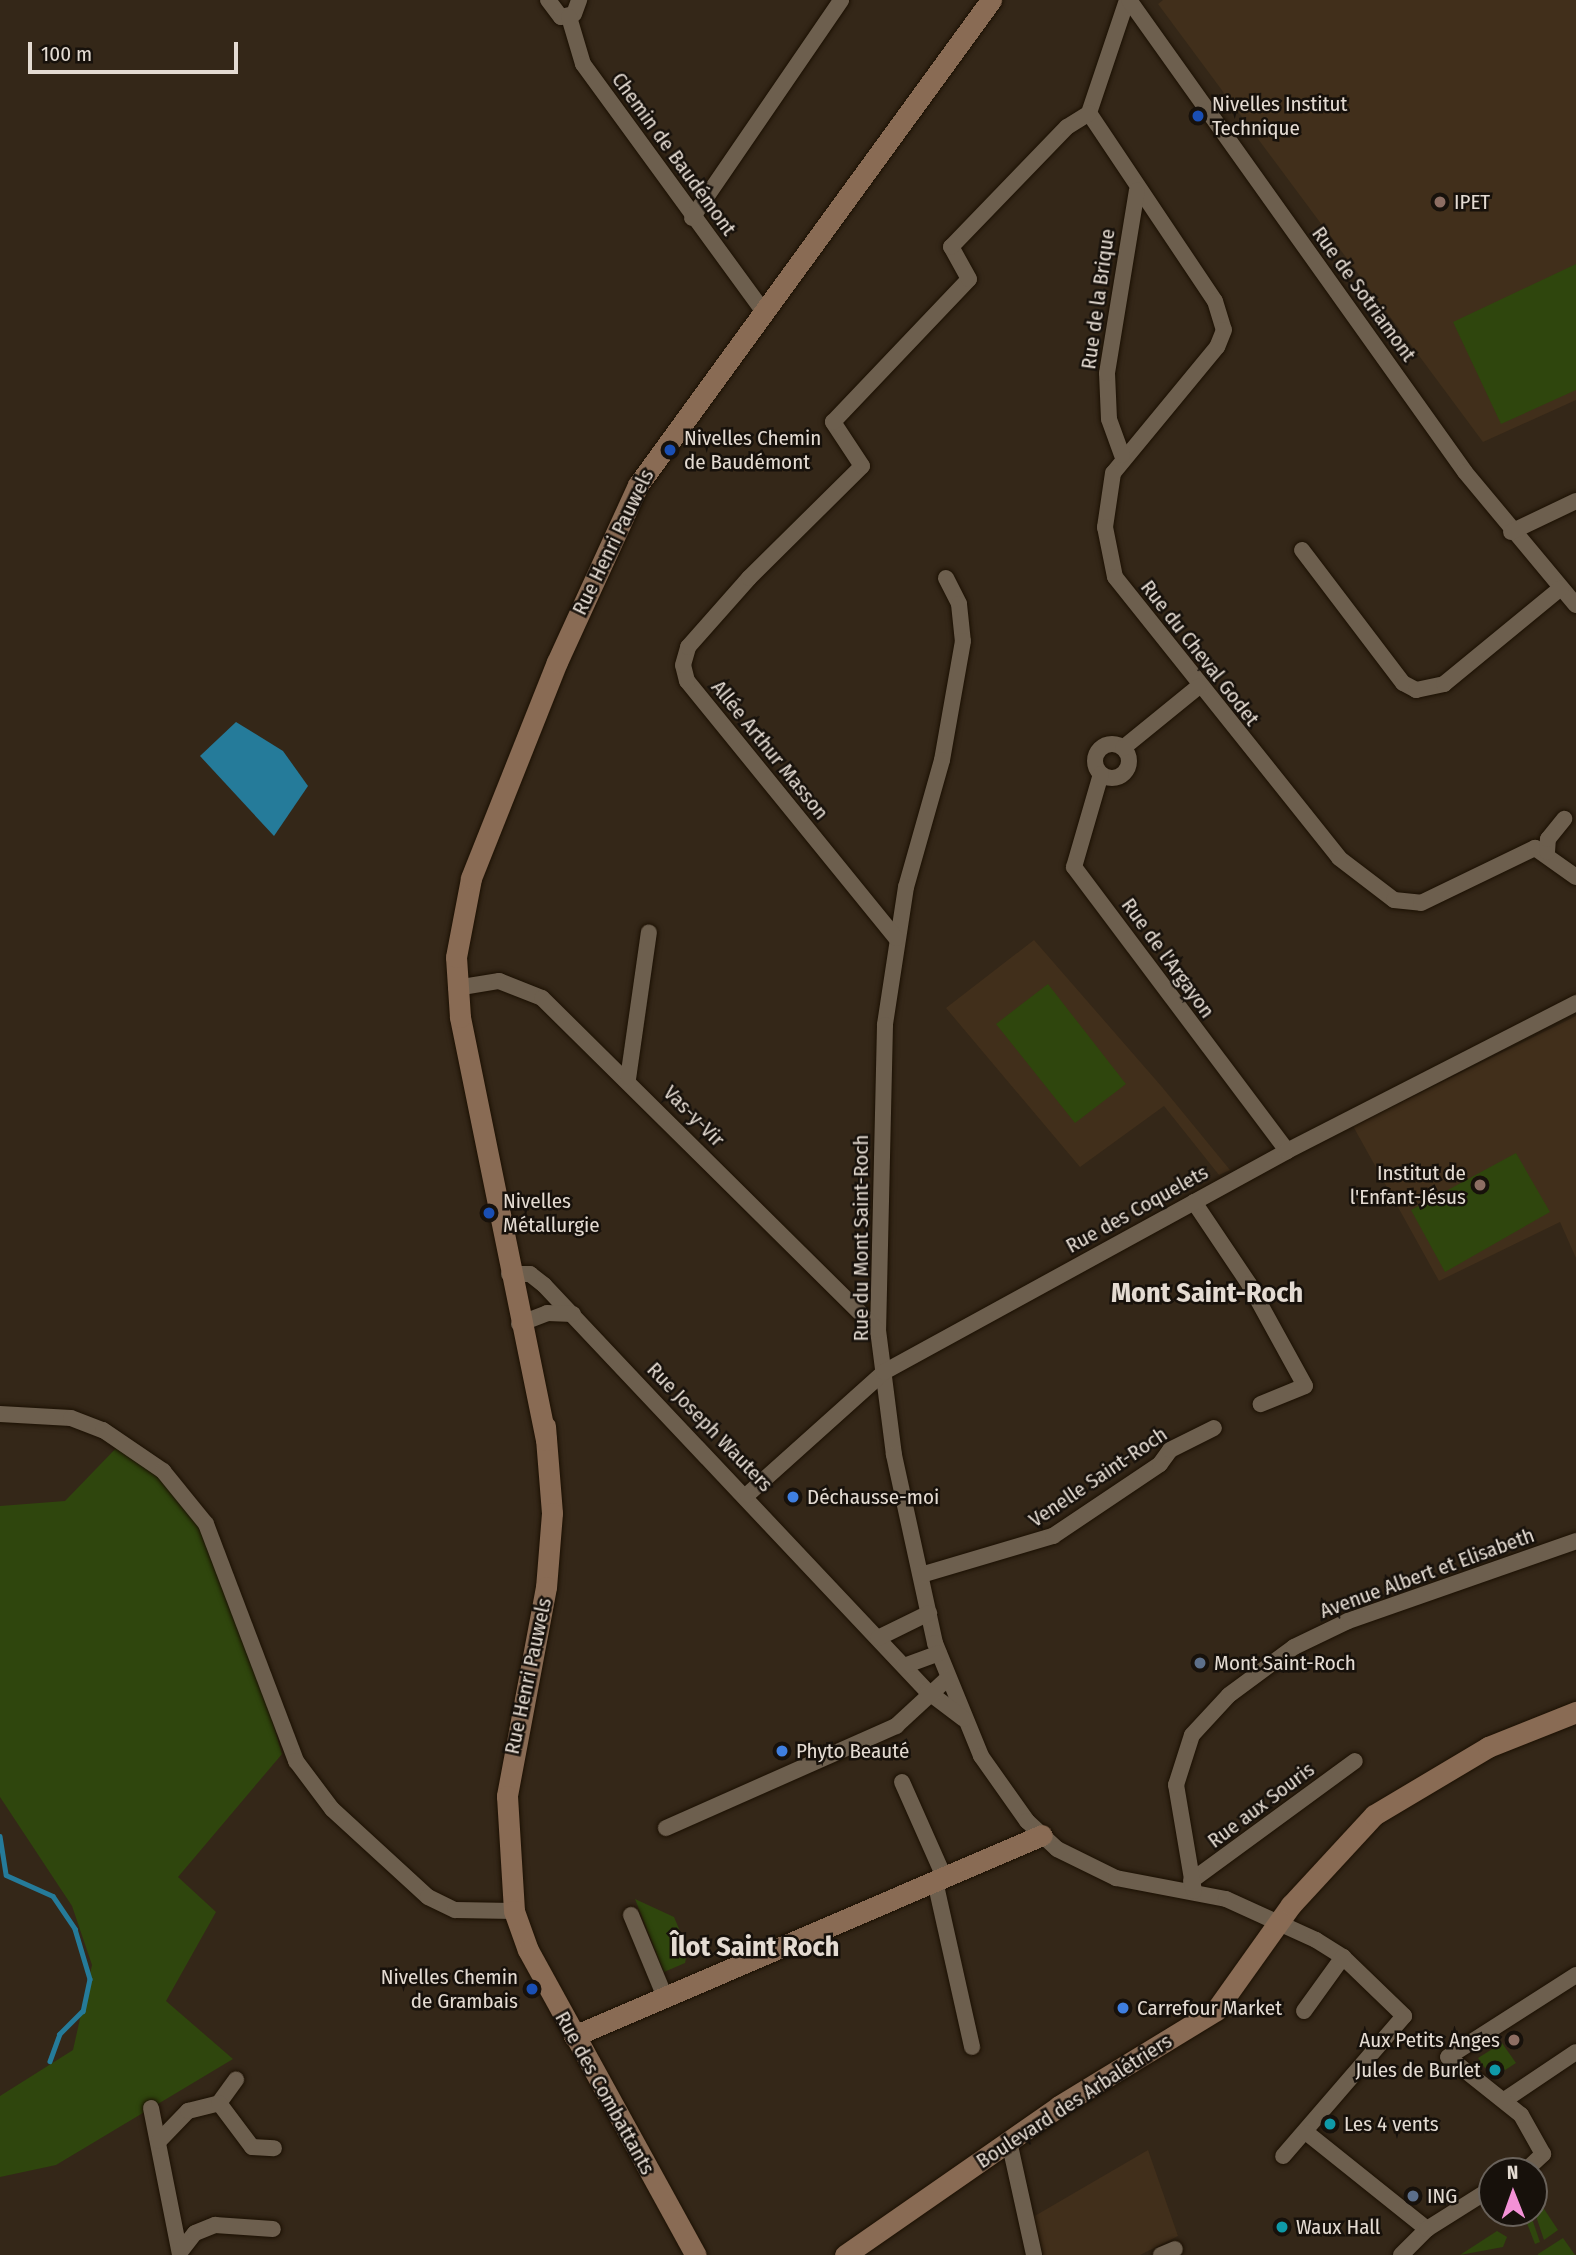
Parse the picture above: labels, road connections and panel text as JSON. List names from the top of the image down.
{
  "streets": {
    "main road": ["Rue Henri Pauwels", "Rue des Combattants", "Boulevard des Arbalétriers"],
    "street": [
      "Chemin de Baudémont",
      "Rue de Sotriamont",
      "Rue de la Brique",
      "Rue du Cheval Godet",
      "Allée Arthur Masson",
      "Rue de l'Argayon",
      "Vas-y-Vir",
      "Rue des Coquelets",
      "Rue du Mont Saint-Roch",
      "Rue Joseph Wauters",
      "Venelle Saint-Roch",
      "Avenue Albert et Elisabeth",
      "Rue aux Souris"
    ]
  },
  "crossings": [
    ["Chemin de Baudémont", "Rue Henri Pauwels"],
    ["Rue de la Brique", "Rue du Cheval Godet"],
    ["Rue Henri Pauwels", "Vas-y-Vir"],
    ["Rue Henri Pauwels", "Rue Joseph Wauters"],
    ["Rue Henri Pauwels", "Rue des Combattants"],
    ["Rue du Cheval Godet", "Allée Arthur Masson"],
    ["Allée Arthur Masson", "Rue du Mont Saint-Roch"],
    ["Rue de l'Argayon", "Rue des Coquelets"],
    ["Vas-y-Vir", "Rue du Mont Saint-Roch"],
    ["Rue des Coquelets", "Rue du Mont Saint-Roch"],
    ["Rue des Coquelets", "Rue Joseph Wauters"],
    ["Rue du Mont Saint-Roch", "Rue Joseph Wauters"],
    ["Rue du Mont Saint-Roch", "Venelle Saint-Roch"],
    ["Rue du Mont Saint-Roch", "Avenue Albert et Elisabeth"],
    ["Rue du Mont Saint-Roch", "Rue aux Souris"],
    ["Rue du Mont Saint-Roch", "Boulevard des Arbalétriers"],
    ["Avenue Albert et Elisabeth", "Rue aux Souris"]
  ],
  "districts": ["Mont Saint-Roch", "Îlot Saint Roch"],
  "places": [
    "Nivelles Institut Technique",
    "IPET",
    "Nivelles Chemin de Baudémont",
    "Institut de l'Enfant-Jésus",
    "Nivelles Métallurgie",
    "Déchausse-moi",
    "Mont Saint-Roch",
    "Phyto Beauté",
    "Nivelles Chemin de Grambais",
    "Carrefour Market",
    "Aux Petits Anges",
    "Jules de Burlet",
    "Les 4 vents",
    "ING",
    "Waux Hall"
  ],
  "scale_bar": "100 m",
  "north": "top"
}
